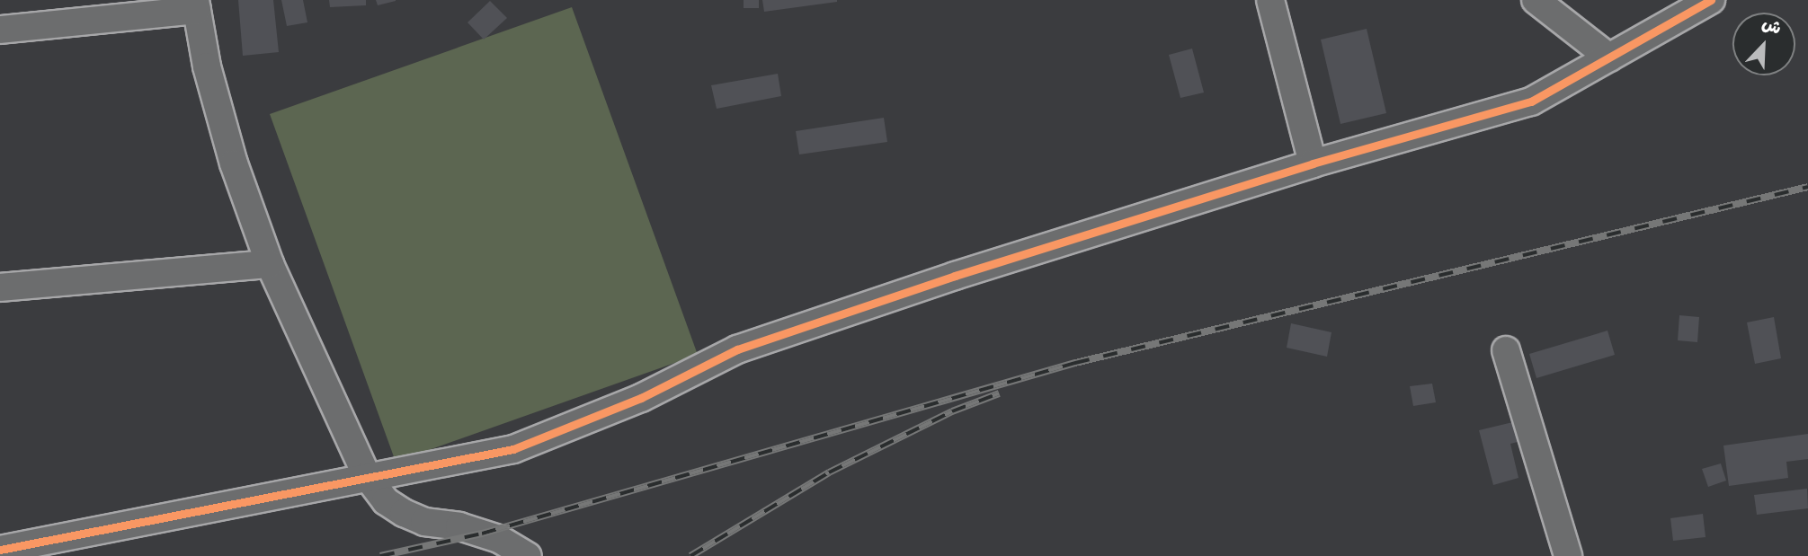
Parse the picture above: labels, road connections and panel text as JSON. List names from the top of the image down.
{
  "north": "top right"
}
